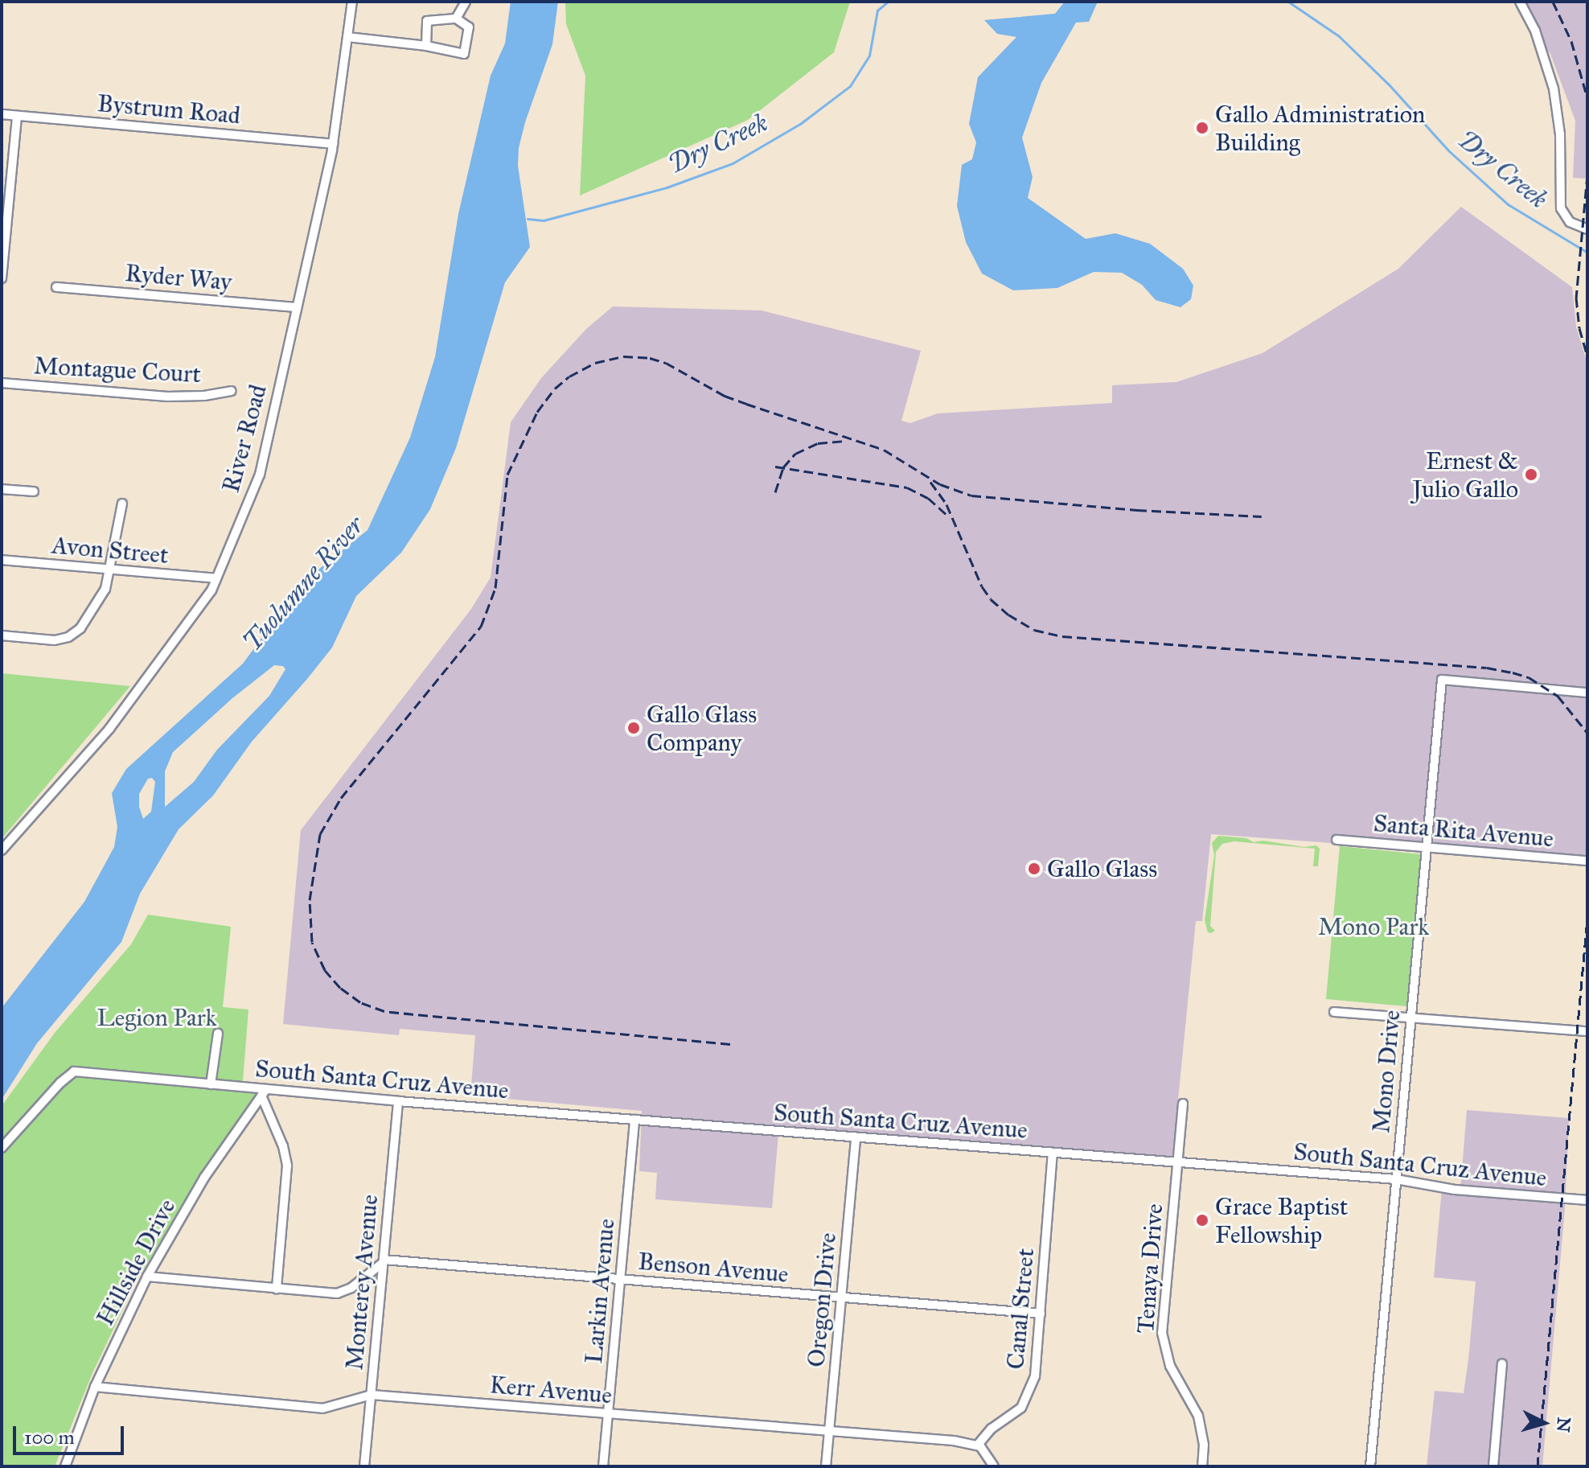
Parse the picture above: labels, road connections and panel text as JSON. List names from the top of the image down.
{
  "streets": {
    "street": [
      "Bystrum Road",
      "Ryder Way",
      "Montague Court",
      "River Road",
      "Avon Street",
      "Santa Rita Avenue",
      "Mono Drive",
      "South Santa Cruz Avenue",
      "Hillside Drive",
      "Benson Avenue",
      "Tenaya Drive",
      "Monterey Avenue",
      "Larkin Avenue",
      "Oregon Drive",
      "Canal Street",
      "Kerr Avenue"
    ]
  },
  "crossings": [
    ["Bystrum Road", "River Road"],
    ["Ryder Way", "River Road"],
    ["River Road", "Avon Street"],
    ["Santa Rita Avenue", "Mono Drive"],
    ["Mono Drive", "South Santa Cruz Avenue"],
    ["South Santa Cruz Avenue", "Hillside Drive"],
    ["South Santa Cruz Avenue", "Tenaya Drive"],
    ["South Santa Cruz Avenue", "Monterey Avenue"],
    ["South Santa Cruz Avenue", "Larkin Avenue"],
    ["South Santa Cruz Avenue", "Oregon Drive"],
    ["South Santa Cruz Avenue", "Canal Street"],
    ["Hillside Drive", "Kerr Avenue"],
    ["Benson Avenue", "Monterey Avenue"],
    ["Benson Avenue", "Larkin Avenue"],
    ["Benson Avenue", "Oregon Drive"],
    ["Benson Avenue", "Canal Street"],
    ["Monterey Avenue", "Kerr Avenue"],
    ["Larkin Avenue", "Kerr Avenue"],
    ["Oregon Drive", "Kerr Avenue"],
    ["Canal Street", "Kerr Avenue"]
  ],
  "water": ["Dry Creek", "Tuolumne River"],
  "parks": ["Mono Park", "Legion Park"],
  "places": [
    "Gallo Administration Building",
    "Ernest & Julio Gallo",
    "Gallo Glass Company",
    "Gallo Glass",
    "Grace Baptist Fellowship"
  ],
  "scale_bar": "100 m",
  "north": "right"
}
